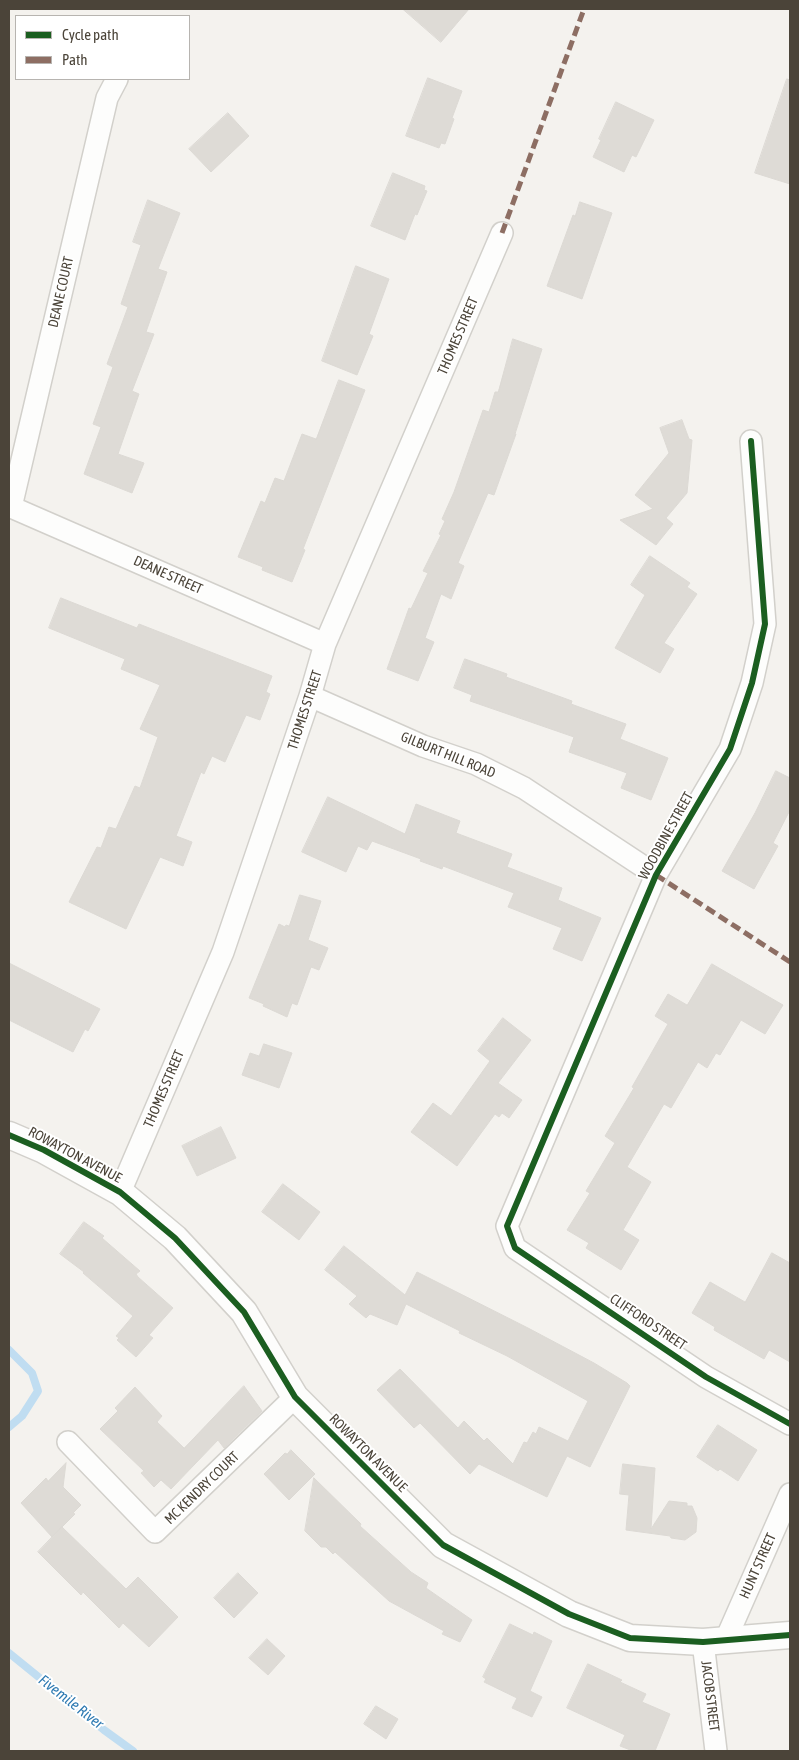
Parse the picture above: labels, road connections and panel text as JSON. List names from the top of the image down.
{
  "streets": {
    "street": [
      "DEANE COURT",
      "THOMES STREET",
      "DEANE STREET",
      "GILBURT HILL ROAD",
      "WOODBINE STREET",
      "ROWAYTON AVENUE",
      "CLIFFORD STREET",
      "MC KENDRY COURT",
      "HUNT STREET",
      "JACOB STREET"
    ]
  },
  "crossings": [
    ["DEANE COURT", "DEANE STREET"],
    ["THOMES STREET", "DEANE STREET"],
    ["THOMES STREET", "GILBURT HILL ROAD"],
    ["THOMES STREET", "ROWAYTON AVENUE"],
    ["GILBURT HILL ROAD", "WOODBINE STREET"],
    ["WOODBINE STREET", "CLIFFORD STREET"],
    ["ROWAYTON AVENUE", "MC KENDRY COURT"],
    ["ROWAYTON AVENUE", "HUNT STREET"],
    ["ROWAYTON AVENUE", "JACOB STREET"],
    ["HUNT STREET", "JACOB STREET"]
  ],
  "water": ["Fivemile River"],
  "legend": ["Cycle path", "Path"]
}
